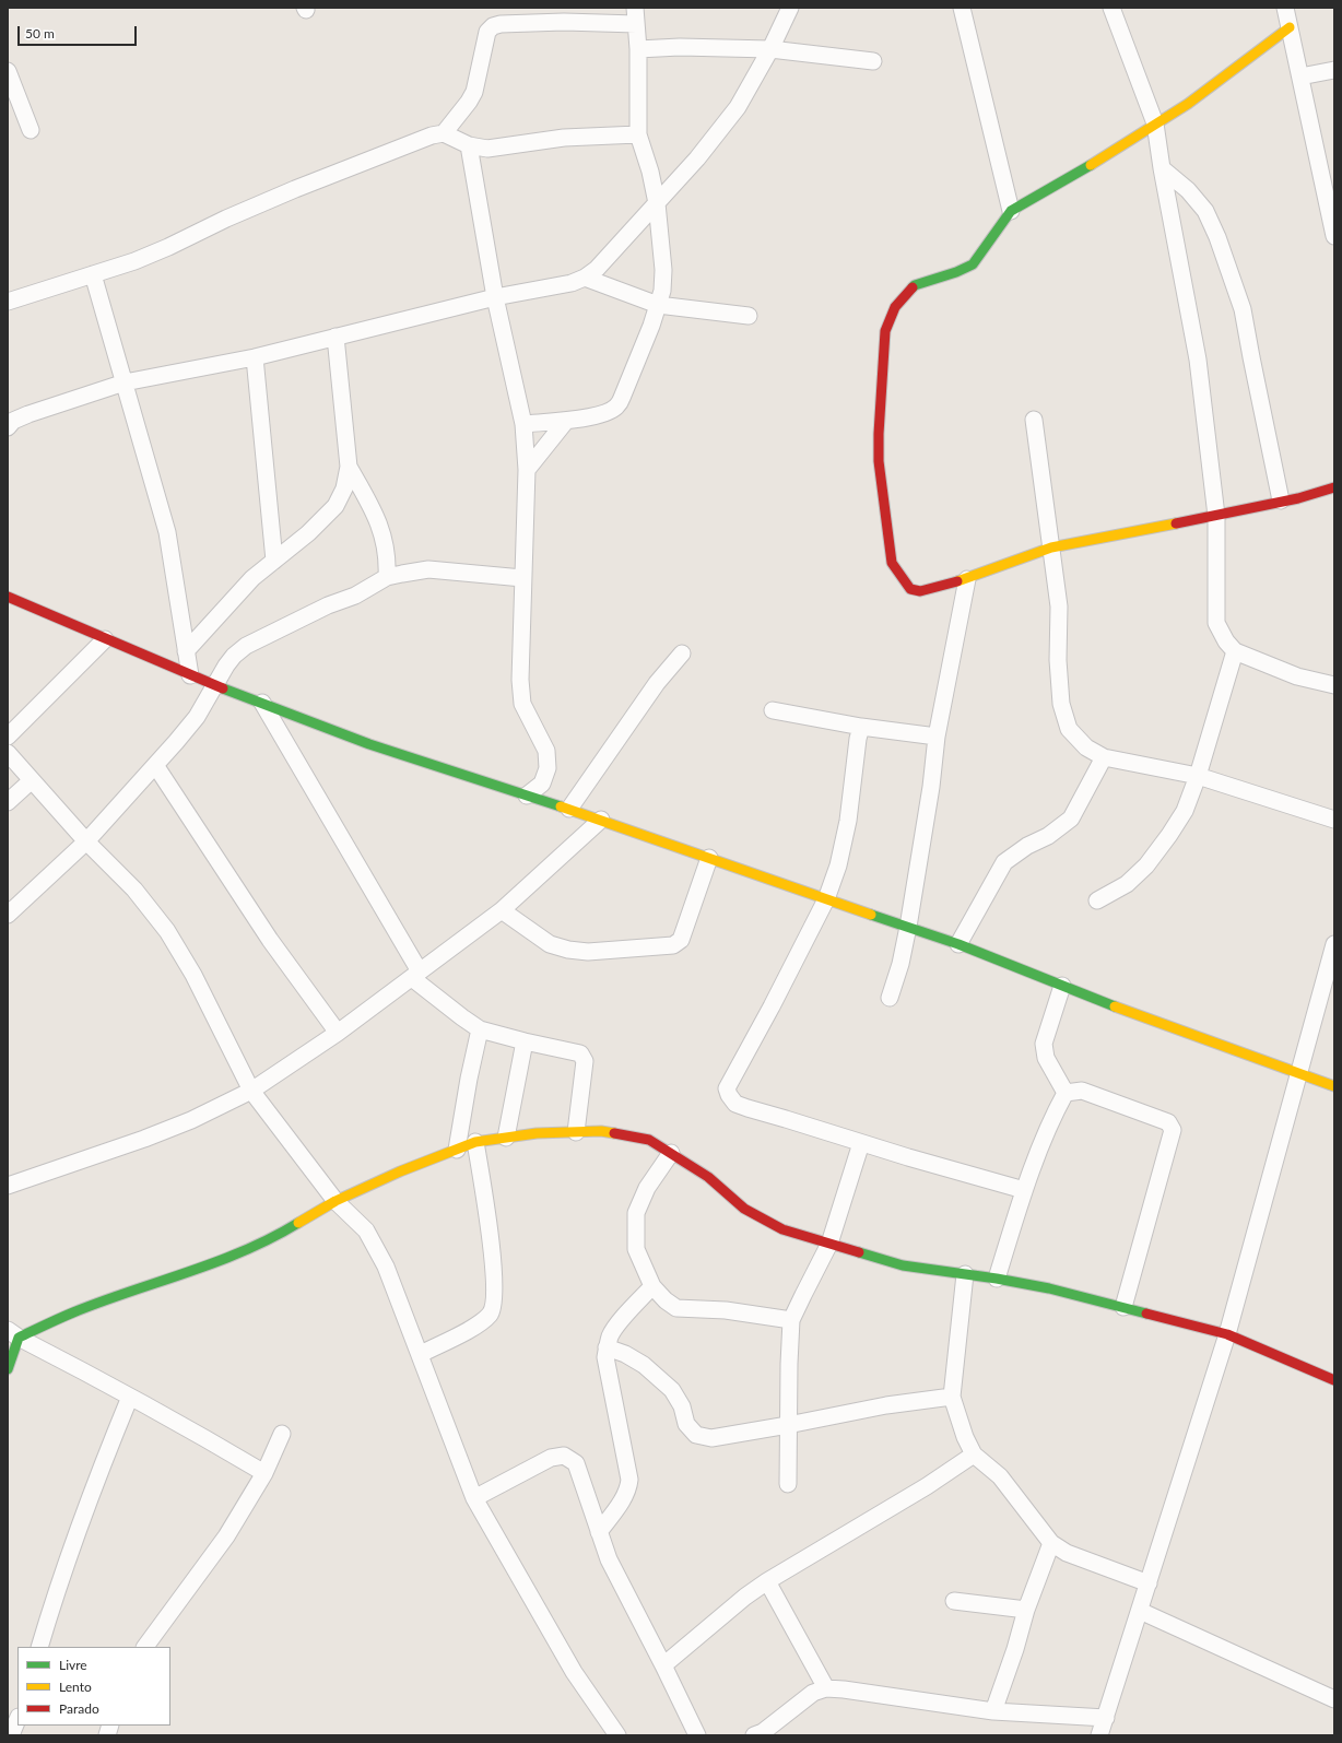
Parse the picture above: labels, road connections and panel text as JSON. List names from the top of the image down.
{
  "legend": ["Livre", "Lento", "Parado"],
  "scale_bar": "50 m"
}
